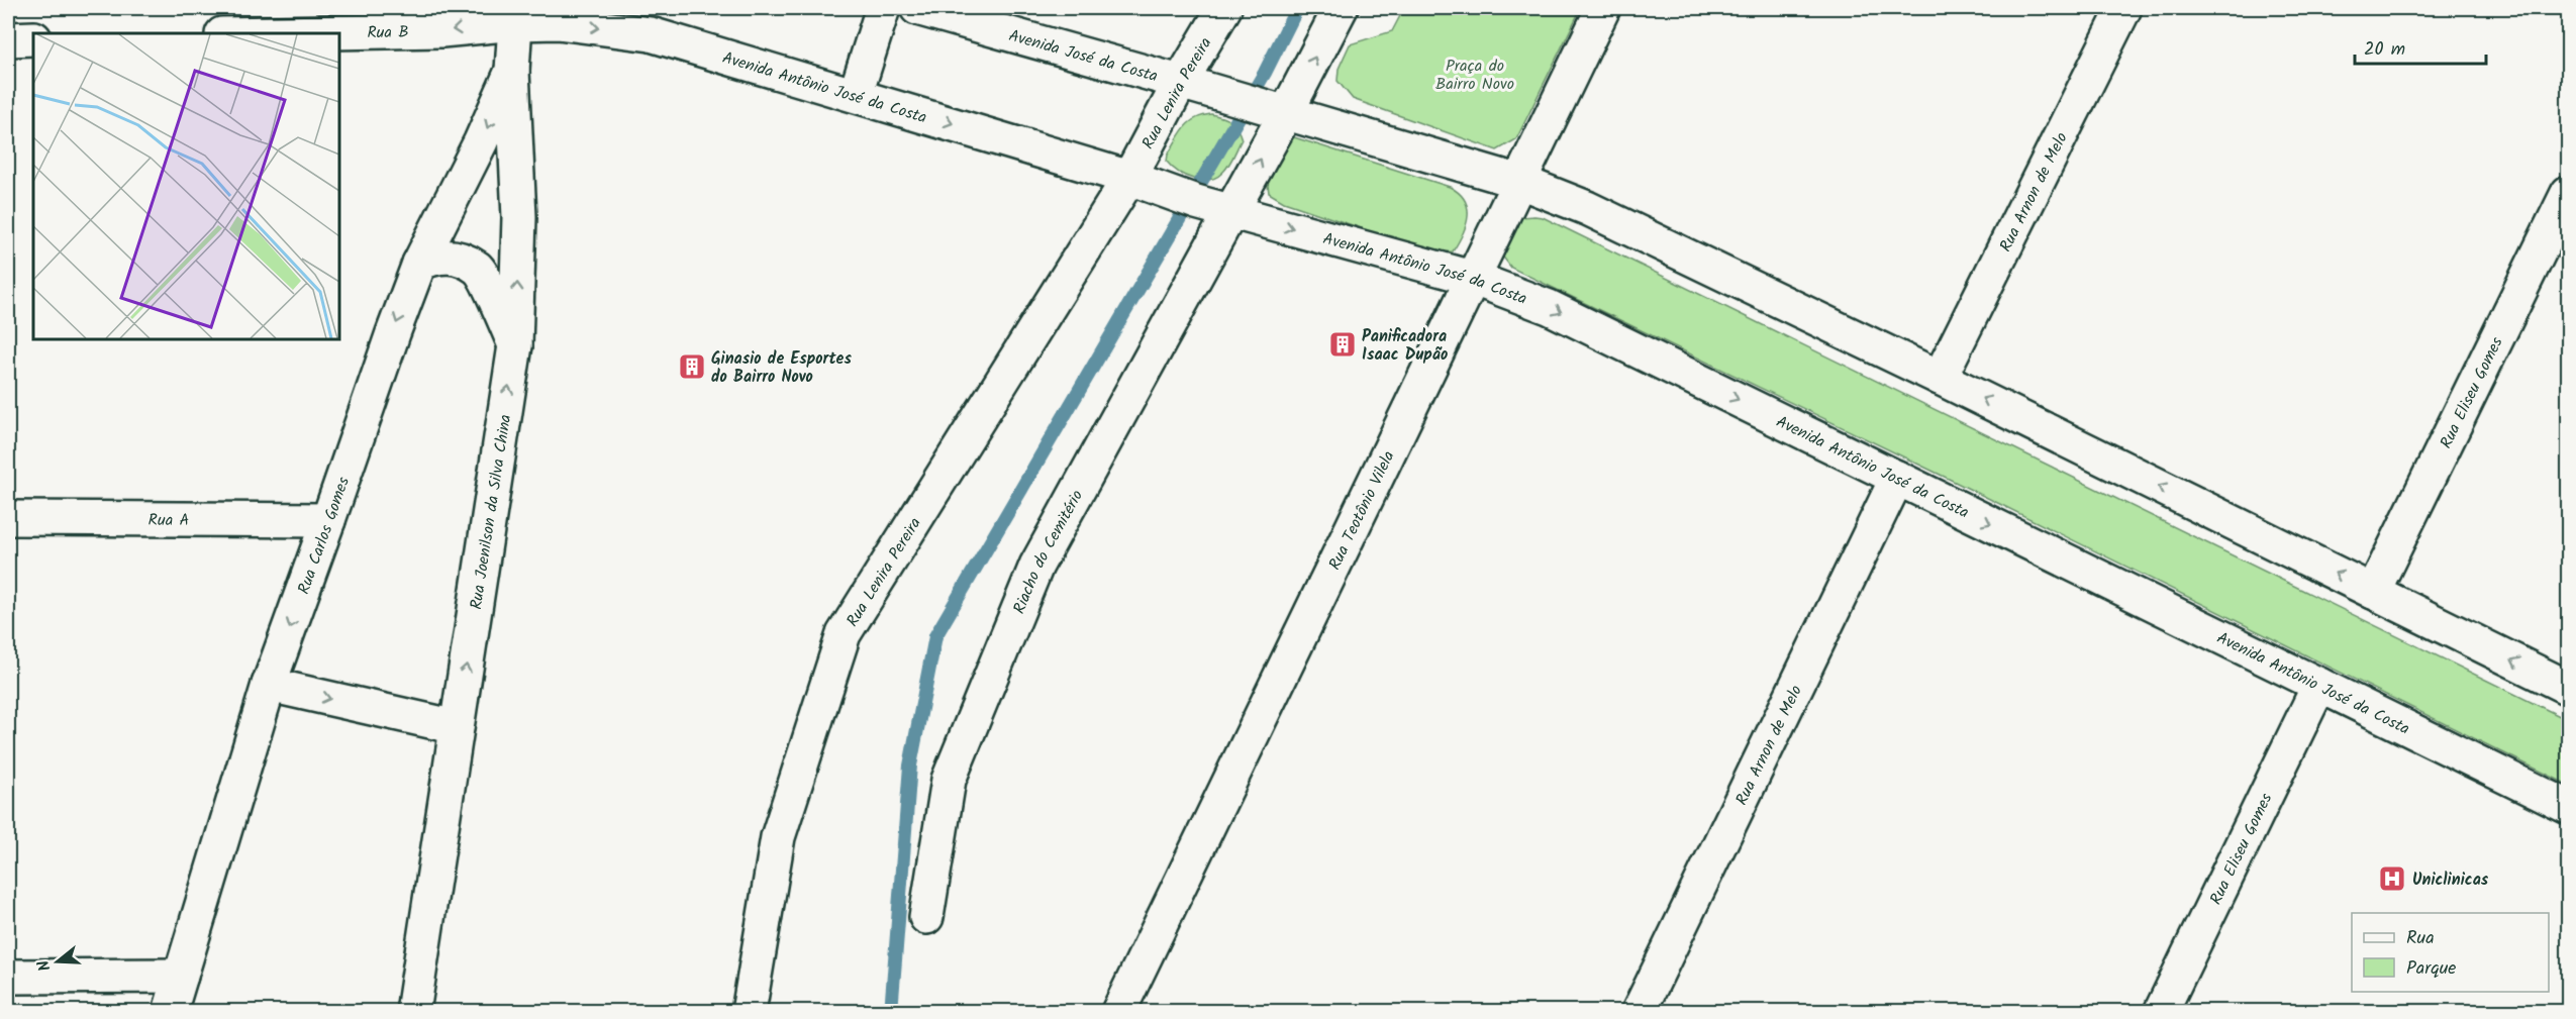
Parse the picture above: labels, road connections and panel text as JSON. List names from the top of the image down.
{
  "streets": {
    "street": [
      "Rua B",
      "Avenida José da Costa",
      "Avenida Antônio José da Costa",
      "Rua Lenira Pereira",
      "Rua Arnon de Melo",
      "Rua Eliseu Gomes",
      "Rua Teotônio Vilela",
      "Rua Joenilson da Silva China",
      "Rua A",
      "Rua Carlos Gomes",
      "Riacho do Cemitério"
    ]
  },
  "crossings": [
    ["Rua B", "Avenida Antônio José da Costa"],
    ["Rua B", "Rua Joenilson da Silva China"],
    ["Avenida José da Costa", "Rua Lenira Pereira"],
    ["Avenida Antônio José da Costa", "Rua Lenira Pereira"],
    ["Avenida Antônio José da Costa", "Rua Arnon de Melo"],
    ["Avenida Antônio José da Costa", "Rua Eliseu Gomes"],
    ["Avenida Antônio José da Costa", "Rua Teotônio Vilela"],
    ["Avenida Antônio José da Costa", "Rua Joenilson da Silva China"],
    ["Avenida Antônio José da Costa", "Riacho do Cemitério"],
    ["Rua Joenilson da Silva China", "Rua Carlos Gomes"],
    ["Rua A", "Rua Carlos Gomes"]
  ],
  "one_way": ["Rua B", "Rua Joenilson da Silva China", "Rua Carlos Gomes"],
  "parks": ["Praça do Bairro Novo"],
  "places": {
    "building": ["Panificadora Isaac Dupão", "Ginasio de Esportes do Bairro Novo"],
    "hospital": ["Uniclinicas"]
  },
  "legend": ["Rua", "Parque"],
  "scale_bar": "20 m",
  "north": "left"
}
